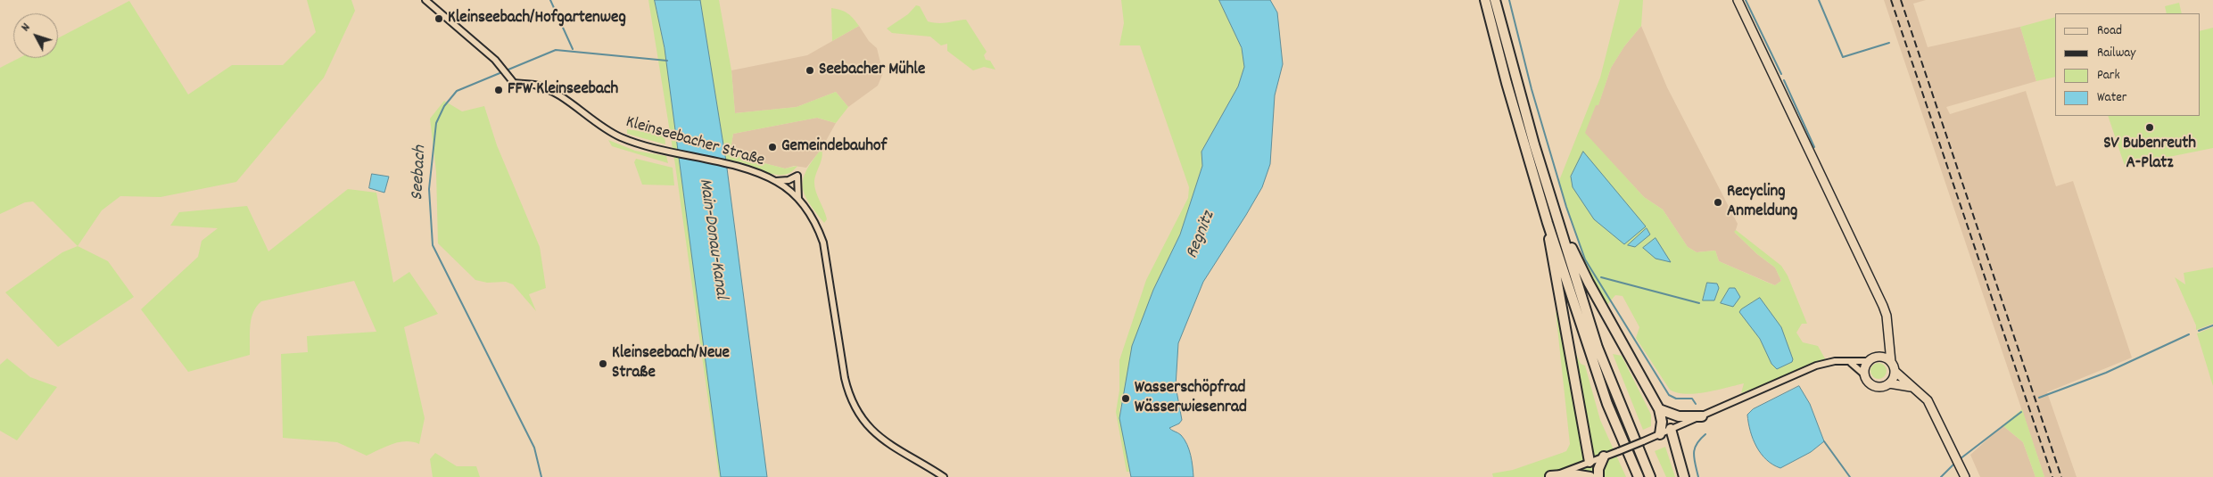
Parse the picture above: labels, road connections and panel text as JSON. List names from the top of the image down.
{
  "streets": {
    "street": ["Kleinseebacher Straße"]
  },
  "water": ["Seebach", "Regnitz", "Main-Donau-Kanal"],
  "places": [
    "Kleinseebach/Hofgartenweg",
    "Seebacher Mühle",
    "FFW Kleinseebach",
    "SV Bubenreuth A-Platz",
    "Gemeindebauhof",
    "Recycling Anmeldung",
    "Kleinseebach/Neue Straße",
    "Wasserschöpfrad Wässerwiesenrad"
  ],
  "legend": [
    "Road",
    "Railway",
    "Park",
    "Water"
  ],
  "north": "top left"
}
